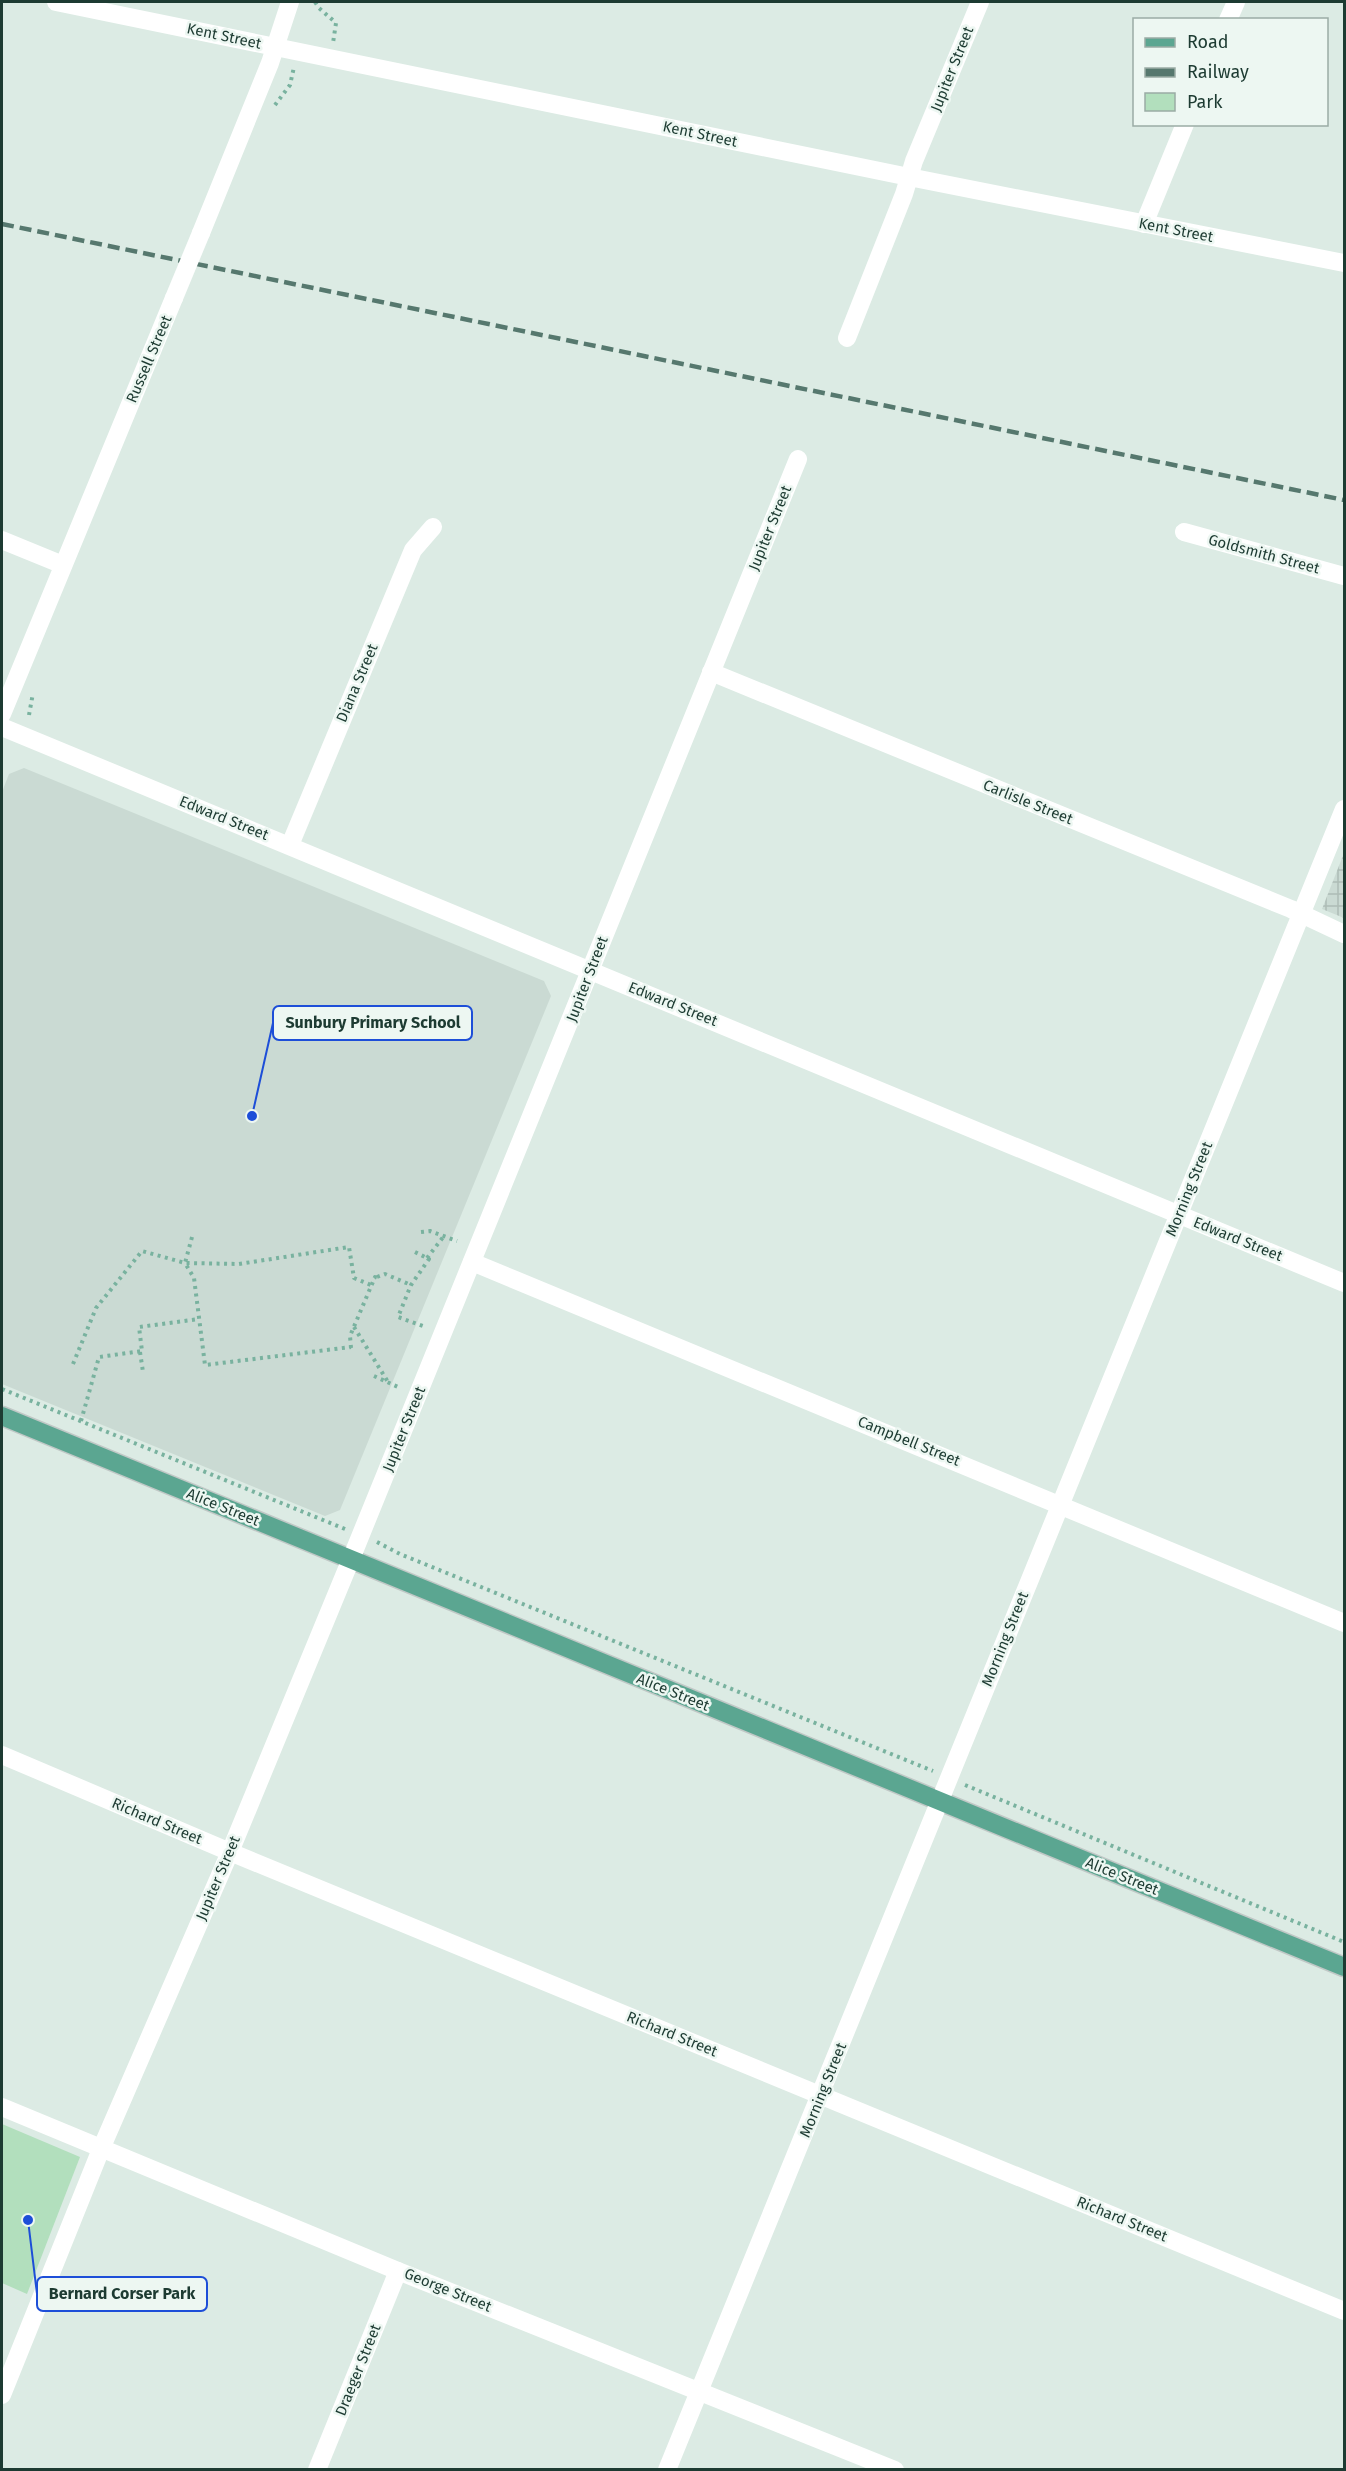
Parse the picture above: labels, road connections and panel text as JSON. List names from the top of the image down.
{
  "streets": {
    "main road": ["Alice Street"],
    "street": [
      "Kent Street",
      "Jupiter Street",
      "Russell Street",
      "Goldsmith Street",
      "Diana Street",
      "Carlisle Street",
      "Edward Street",
      "Morning Street",
      "Campbell Street",
      "Richard Street",
      "George Street",
      "Draeger Street"
    ]
  },
  "crossings": [
    ["Kent Street", "Jupiter Street"],
    ["Kent Street", "Russell Street"],
    ["Jupiter Street", "Carlisle Street"],
    ["Jupiter Street", "Edward Street"],
    ["Jupiter Street", "Campbell Street"],
    ["Jupiter Street", "Alice Street"],
    ["Jupiter Street", "Richard Street"],
    ["Jupiter Street", "George Street"],
    ["Diana Street", "Edward Street"],
    ["Carlisle Street", "Morning Street"],
    ["Edward Street", "Morning Street"],
    ["Morning Street", "Campbell Street"],
    ["Morning Street", "Alice Street"],
    ["Morning Street", "Richard Street"],
    ["Morning Street", "George Street"],
    ["George Street", "Draeger Street"]
  ],
  "places": ["Sunbury Primary School", "Bernard Corser Park"],
  "legend": ["Road", "Railway", "Park"]
}
